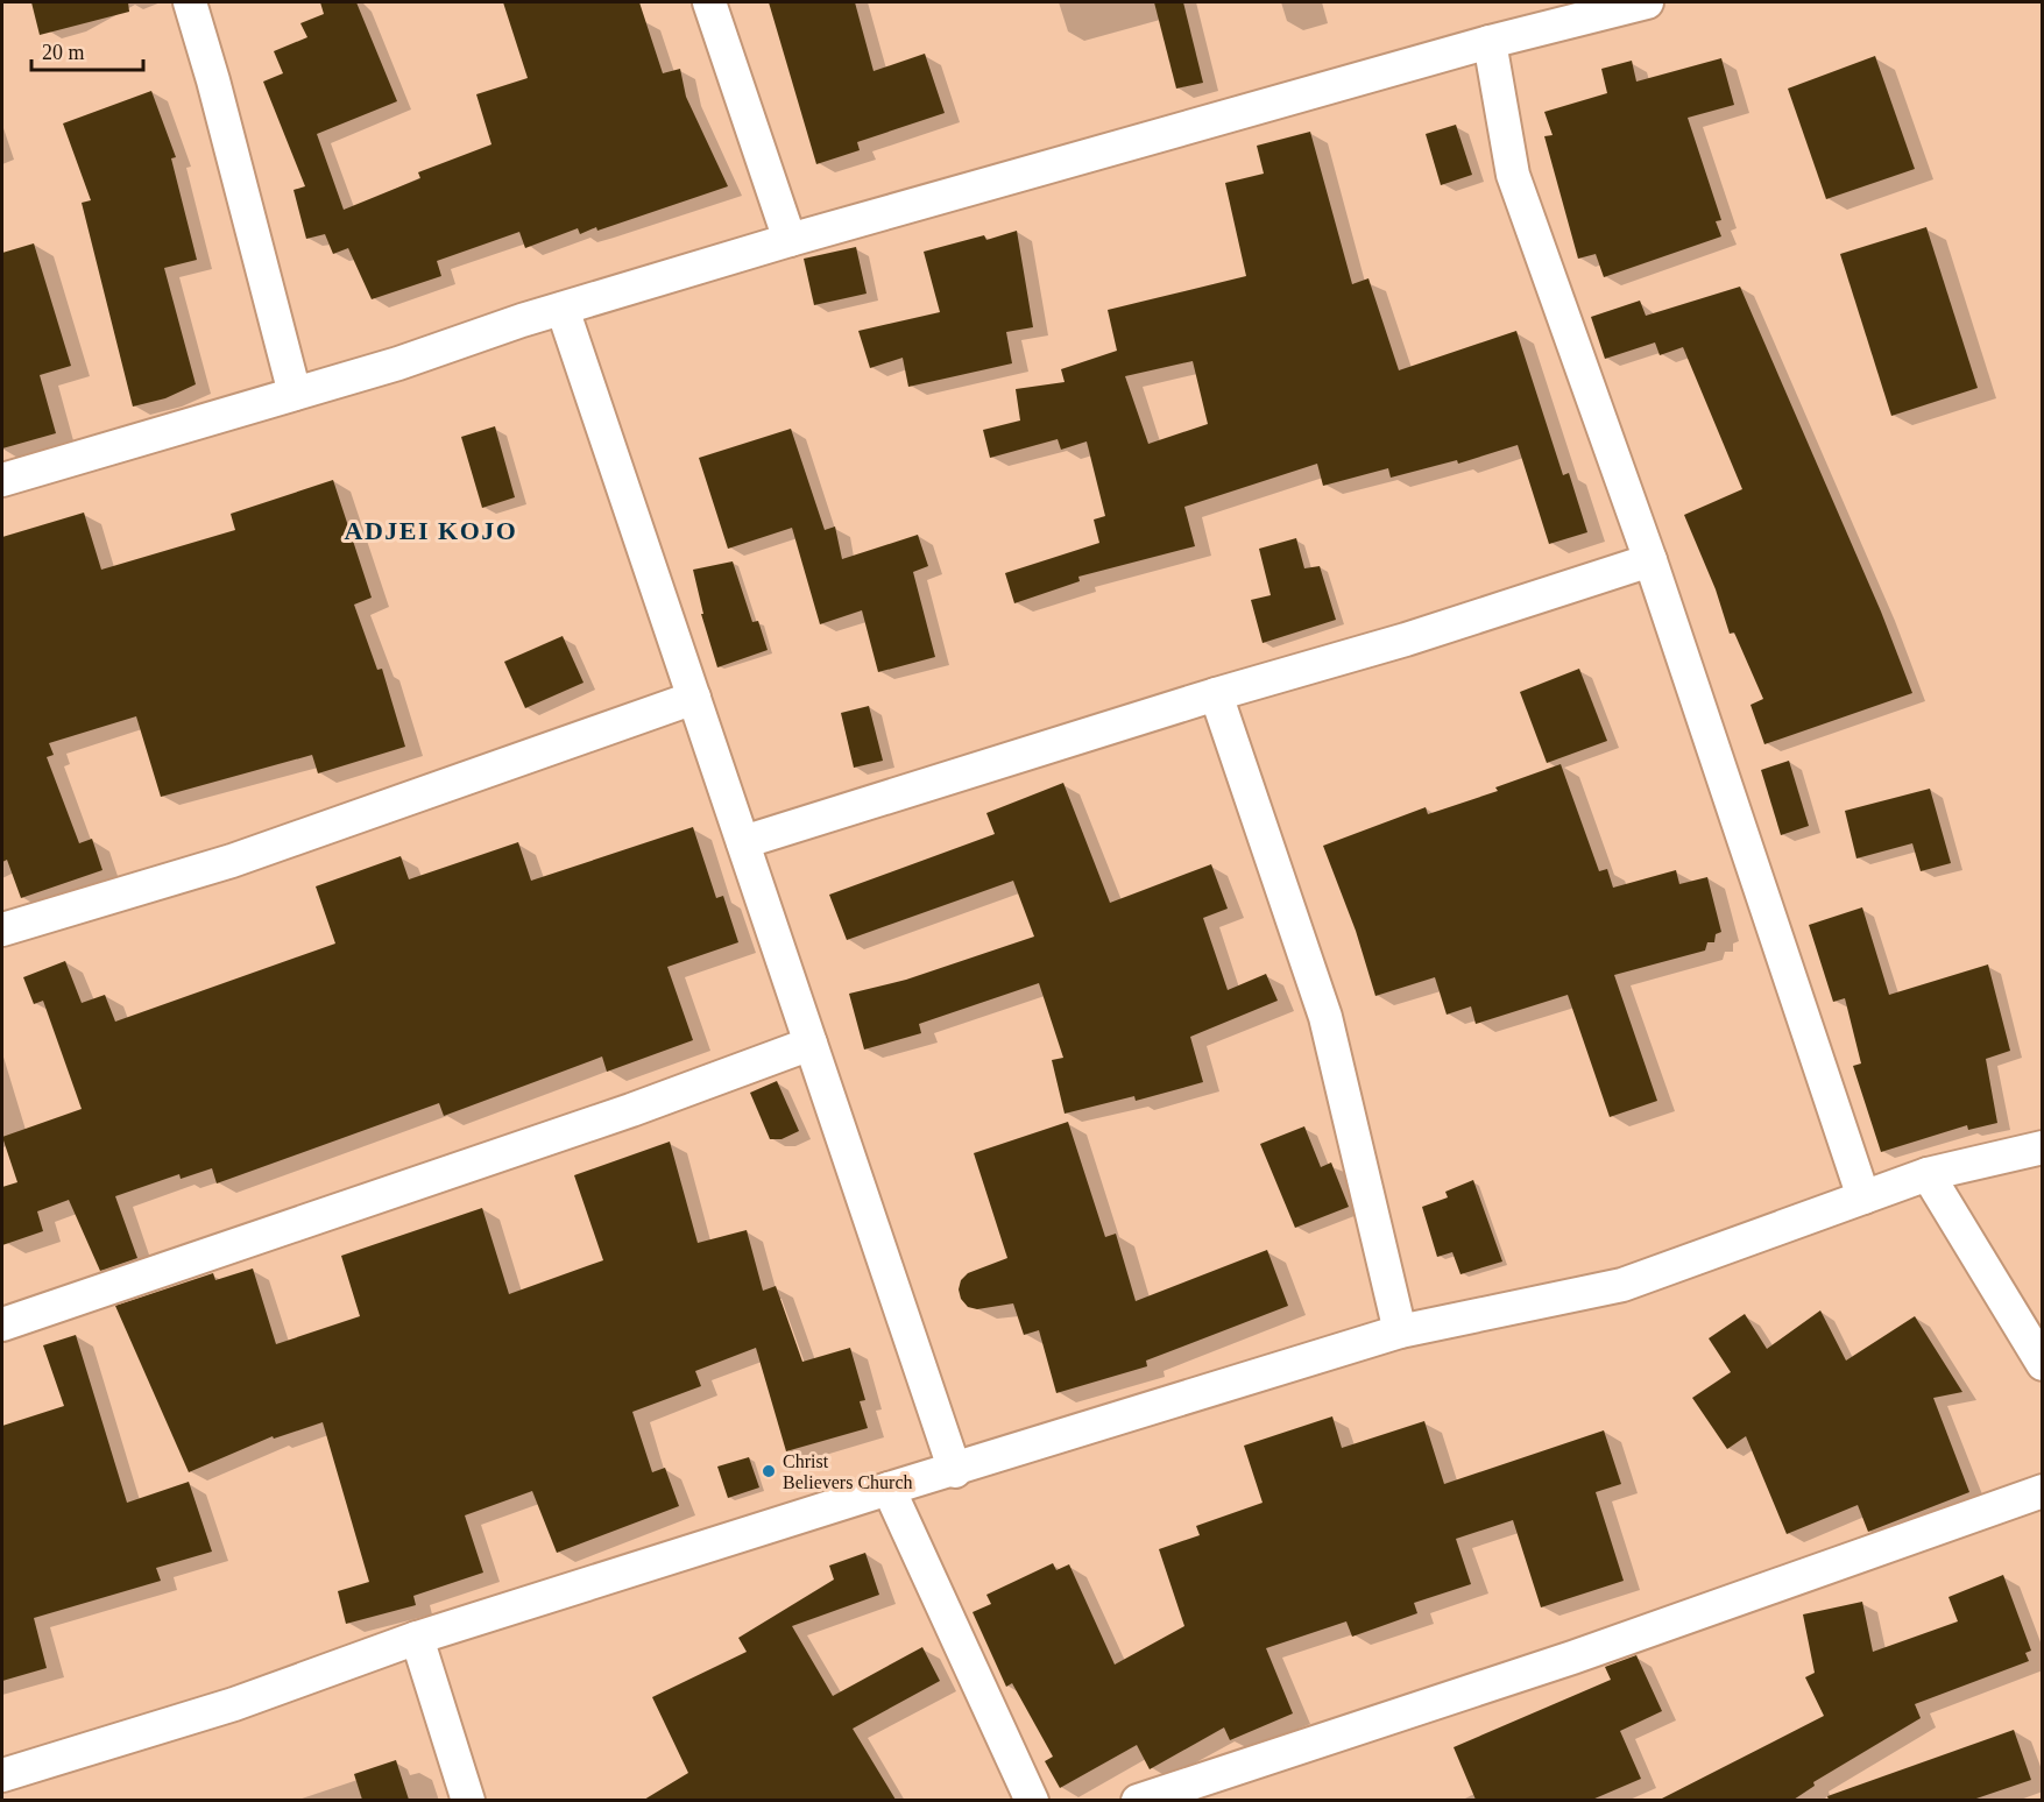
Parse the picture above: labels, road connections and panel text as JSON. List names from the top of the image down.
{
  "districts": ["ADJEI KOJO"],
  "places": ["Christ Believers Church"],
  "scale_bar": "20 m"
}
